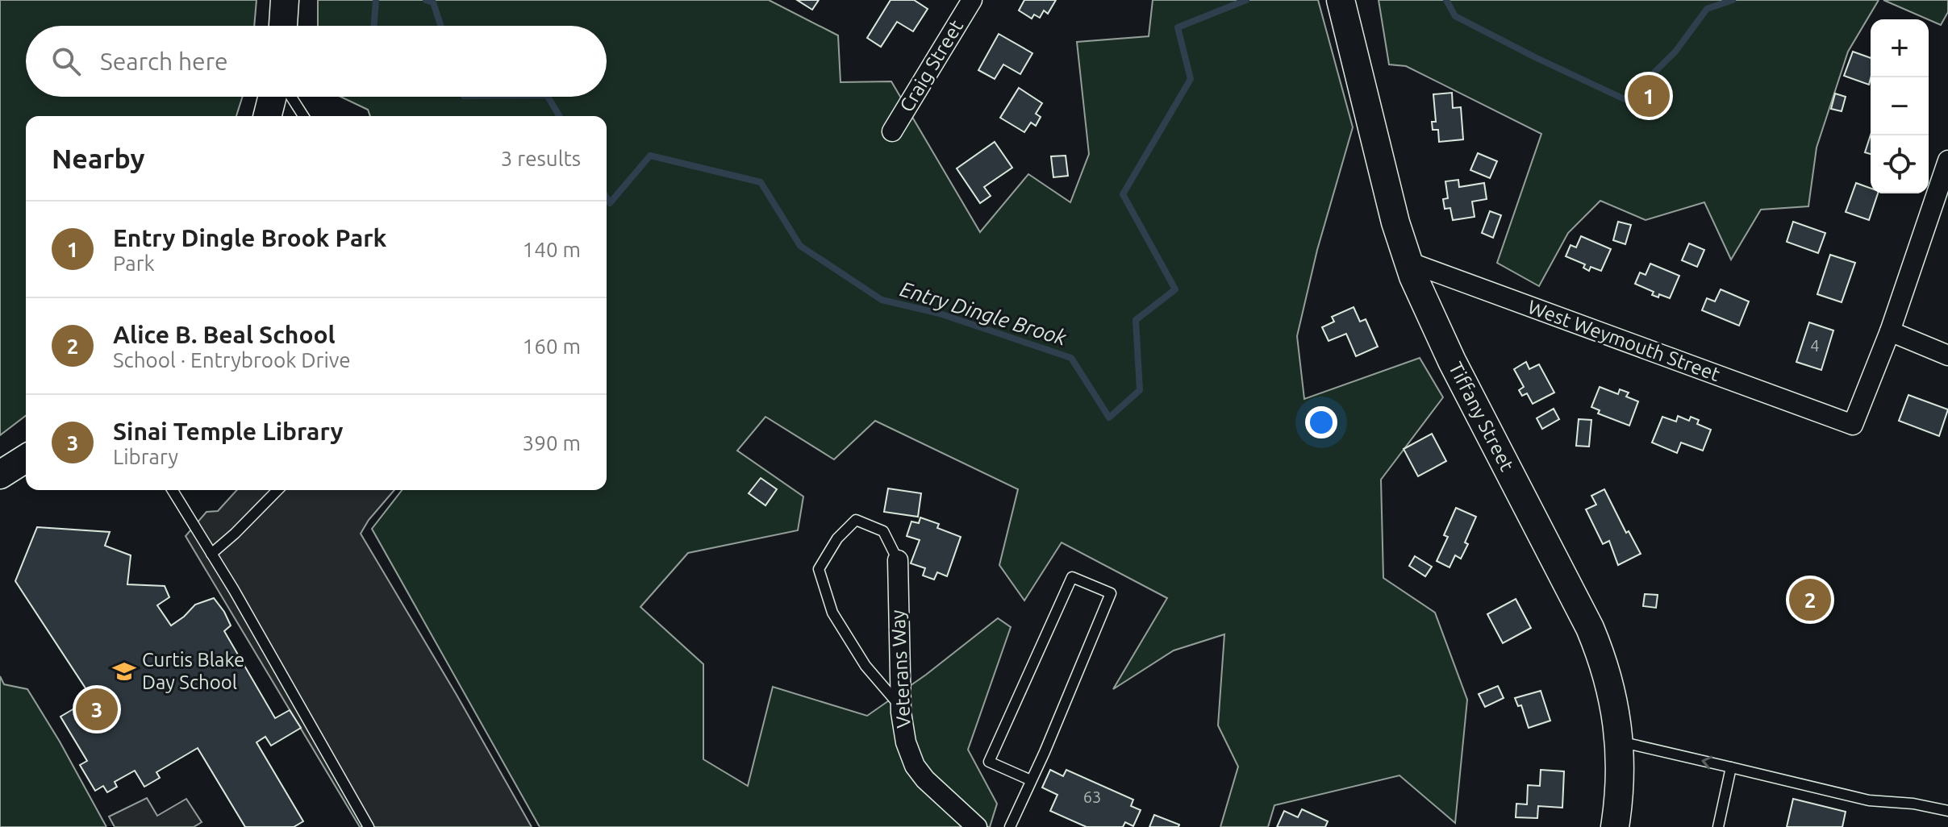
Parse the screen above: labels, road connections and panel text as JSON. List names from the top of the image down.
{
  "streets": {
    "main road": ["Tiffany Street"],
    "street": ["Craig Street", "West Weymouth Street", "Veterans Way"]
  },
  "crossings": [
    ["West Weymouth Street", "Tiffany Street"]
  ],
  "water": ["Entry Dingle Brook"],
  "places": {
    "school or university": ["Curtis Blake Day School"]
  },
  "house_numbers": ["4", "63"],
  "page": {
    "map_buttons": ["+", "−"],
    "search": "Search here",
    "pins": ["1", "2", "3"],
    "heading": ["Nearby", "3 results"],
    "list": [
      {
        "mark": "1",
        "name": "Entry Dingle Brook Park",
        "note": "Park",
        "value": "140 m"
      },
      {
        "mark": "2",
        "name": "Alice B. Beal School",
        "note": "School · Entrybrook Drive",
        "value": "160 m"
      },
      {
        "mark": "3",
        "name": "Sinai Temple Library",
        "note": "Library",
        "value": "390 m"
      }
    ]
  }
}
